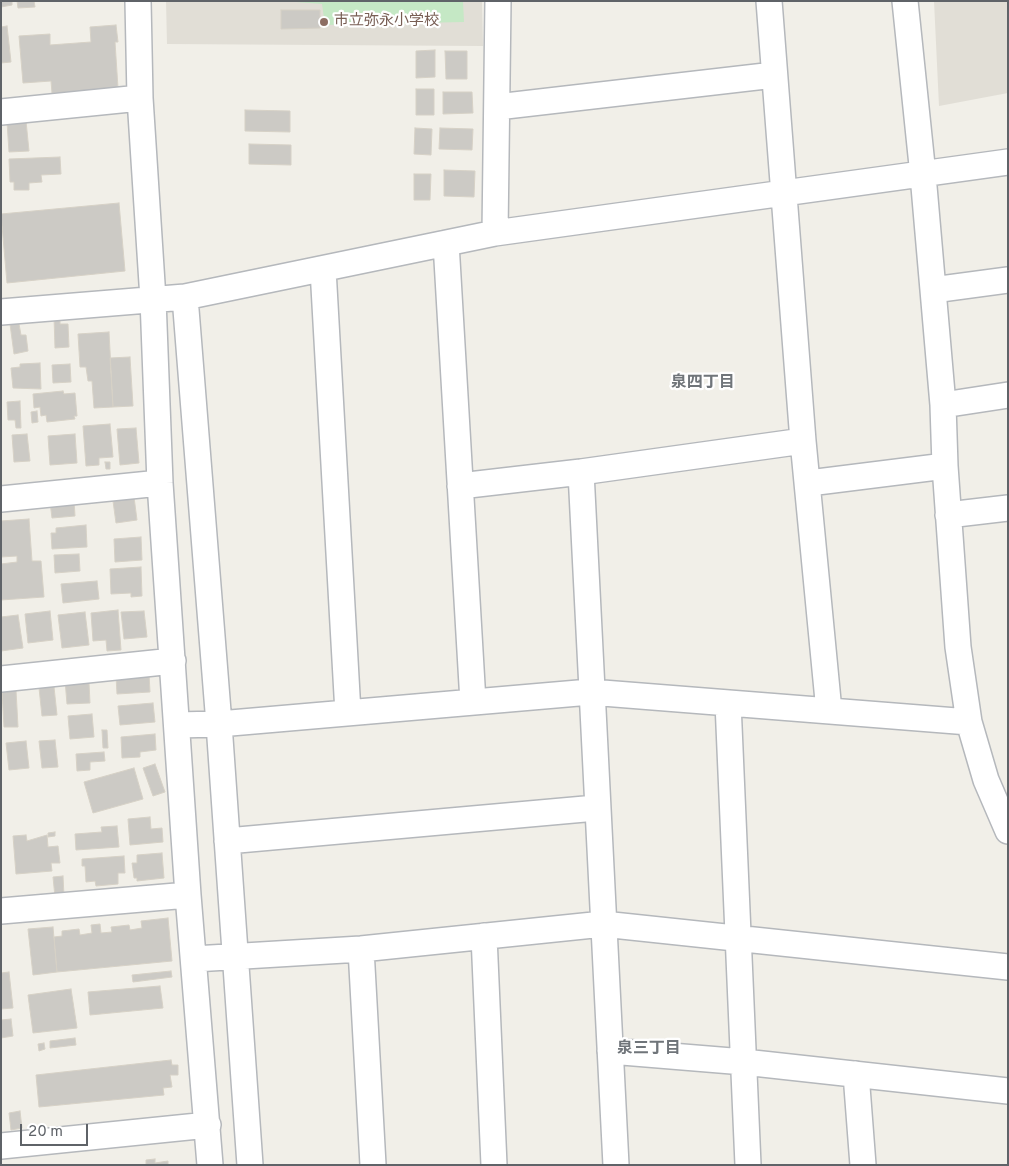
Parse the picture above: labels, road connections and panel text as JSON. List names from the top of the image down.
{
  "districts": ["泉四丁目", "泉三丁目"],
  "places": ["市立弥永小学校"],
  "scale_bar": "20 m"
}
